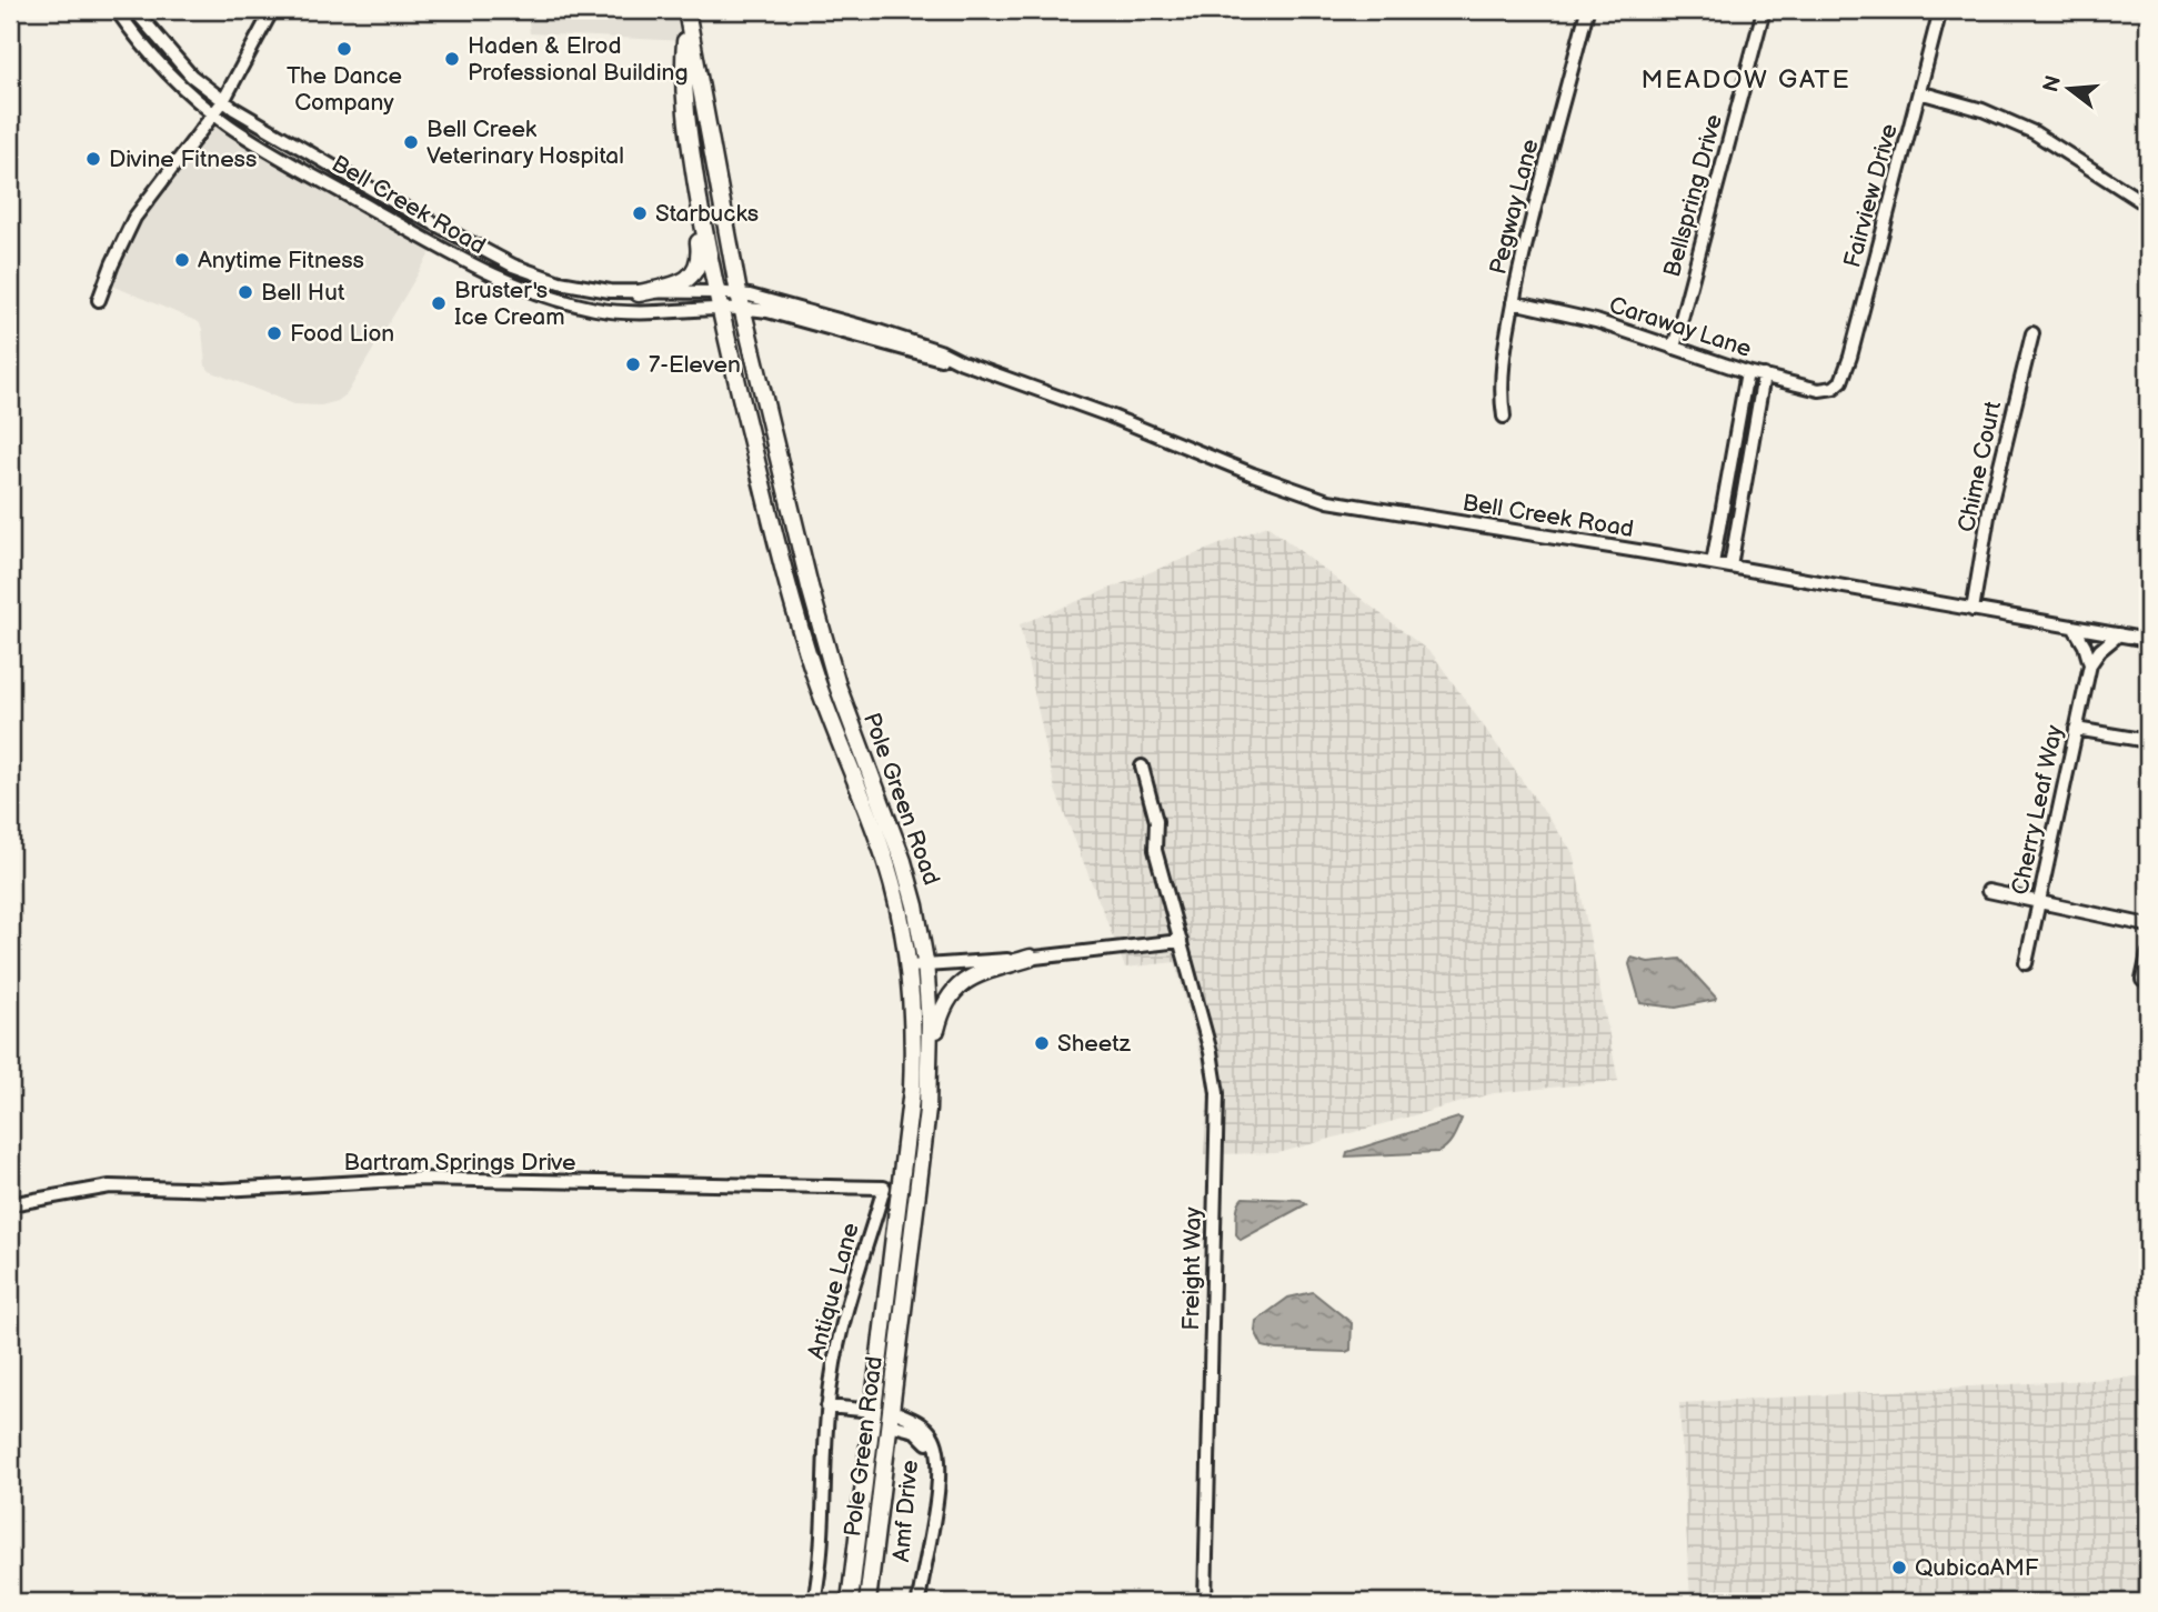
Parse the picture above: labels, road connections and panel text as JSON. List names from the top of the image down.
{
  "streets": {
    "main road": ["Pole Green Road"],
    "street": [
      "Bellspring Drive",
      "Fairview Drive",
      "Bell Creek Road",
      "Pegway Lane",
      "Caraway Lane",
      "Chime Court",
      "Cherry Leaf Way",
      "Bartram Springs Drive",
      "Freight Way",
      "Antique Lane",
      "Amf Drive"
    ]
  },
  "crossings": [
    ["Bellspring Drive", "Caraway Lane"],
    ["Fairview Drive", "Caraway Lane"],
    ["Bell Creek Road", "Chime Court"],
    ["Bell Creek Road", "Pole Green Road"],
    ["Pegway Lane", "Caraway Lane"],
    ["Pole Green Road", "Amf Drive"],
    ["Bartram Springs Drive", "Antique Lane"]
  ],
  "districts": ["MEADOW GATE"],
  "places": [
    "The Dance Company",
    "Haden & Elrod Professional Building",
    "Bell Creek Veterinary Hospital",
    "Divine Fitness",
    "Starbucks",
    "Anytime Fitness",
    "Bell Hut",
    "Bruster's Ice Cream",
    "Food Lion",
    "7-Eleven",
    "Sheetz",
    "QubicaAMF"
  ],
  "north": "left"
}
